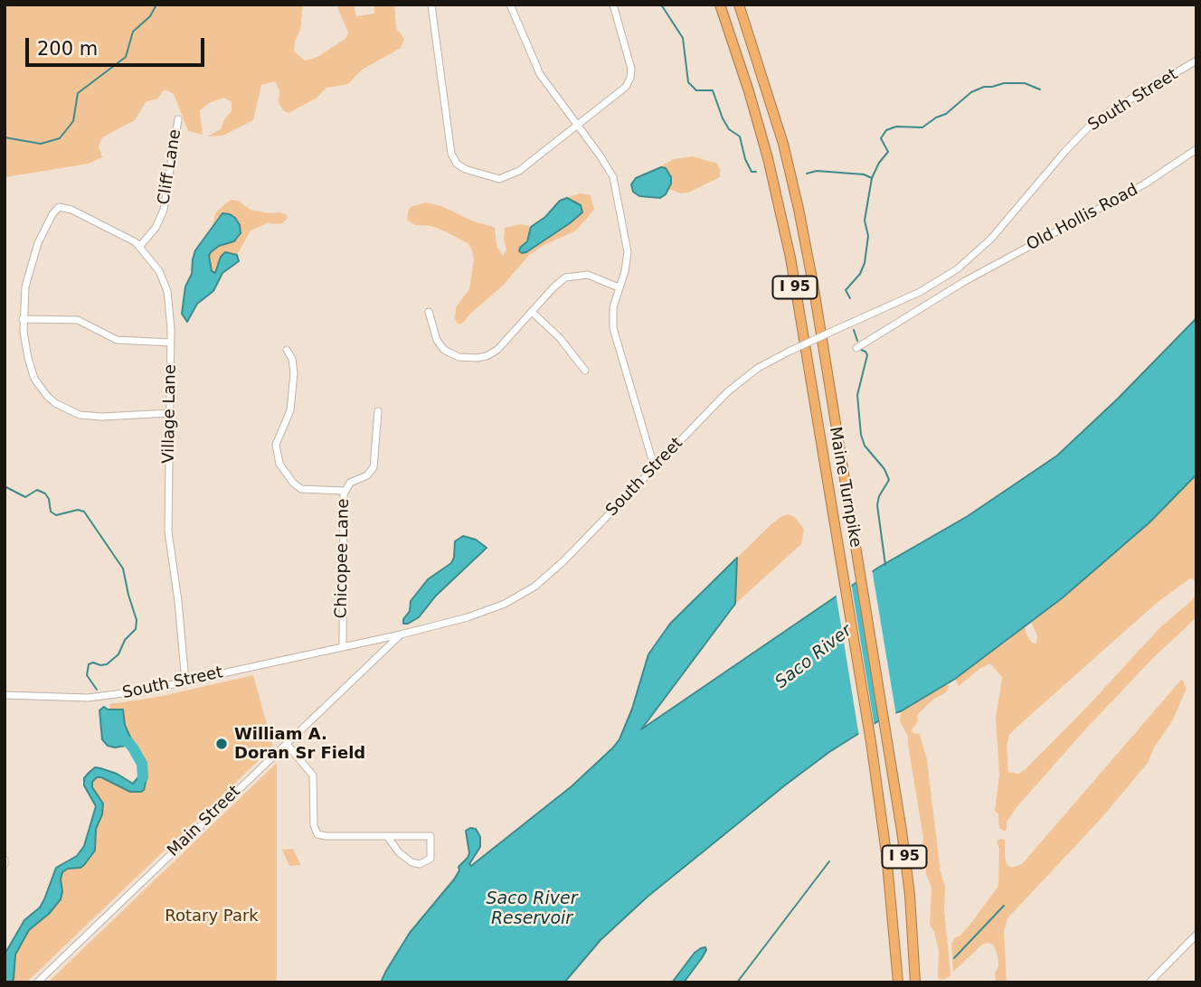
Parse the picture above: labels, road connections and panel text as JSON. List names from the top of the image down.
{
  "streets": {
    "highway": ["I 95", "Maine Turnpike"],
    "street": [
      "South Street",
      "Cliff Lane",
      "Old Hollis Road",
      "Village Lane",
      "Chicopee Lane",
      "Main Street"
    ]
  },
  "crossings": [
    ["South Street", "Village Lane"],
    ["South Street", "Chicopee Lane"],
    ["South Street", "Main Street"],
    ["Cliff Lane", "Village Lane"]
  ],
  "water": ["Saco River", "Saco River Reservoir"],
  "parks": ["Rotary Park"],
  "places": ["William A. Doran Sr Field"],
  "scale_bar": "200 m"
}
